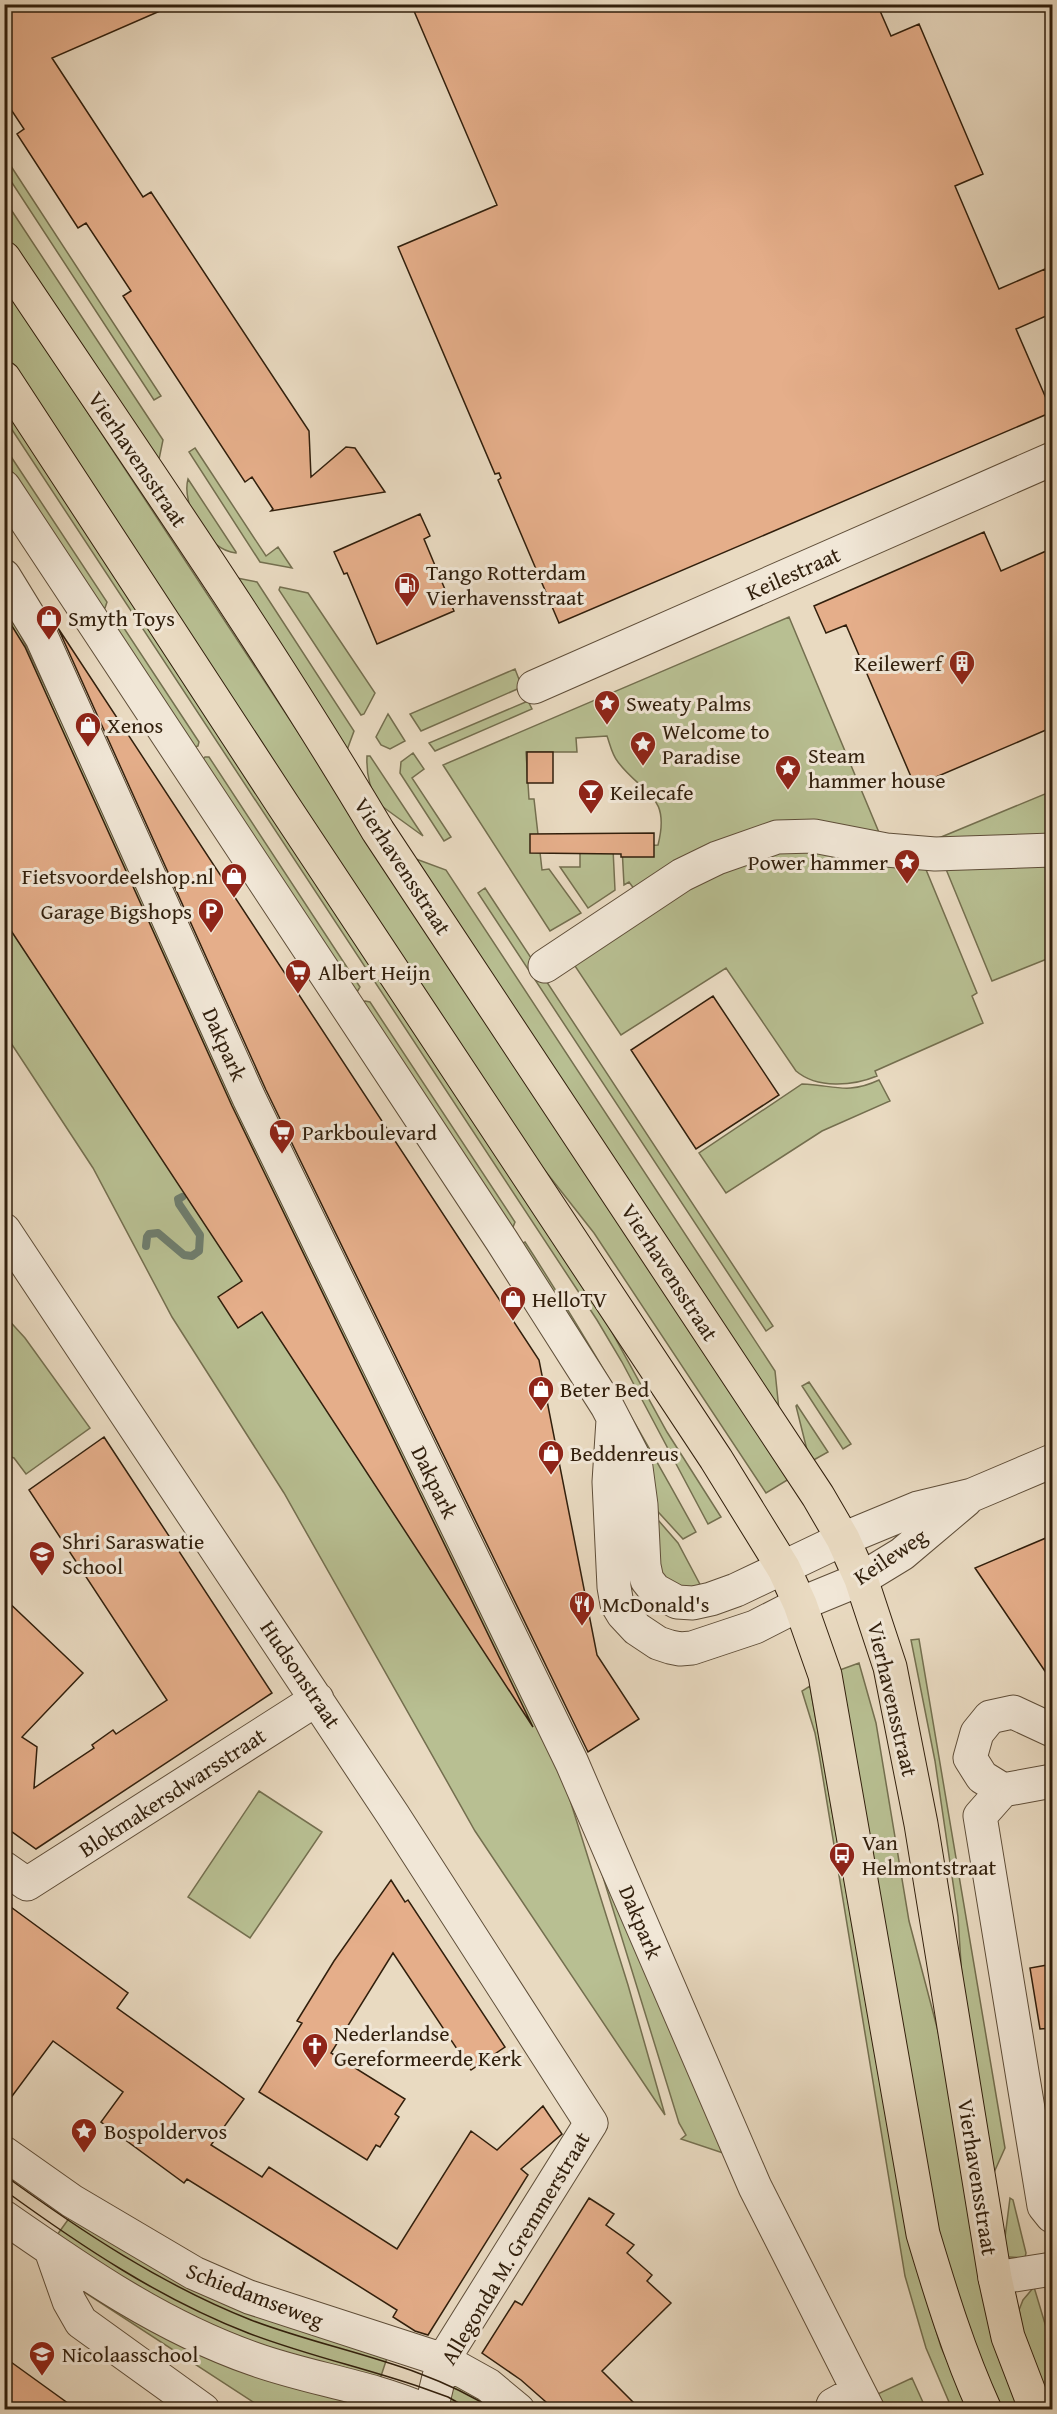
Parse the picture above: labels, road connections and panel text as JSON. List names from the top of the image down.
{
  "streets": {
    "main road": ["Vierhavensstraat"],
    "street": [
      "Keilestraat",
      "Dakpark",
      "Keileweg",
      "Hudsonstraat",
      "Blokmakersdwarsstraat",
      "Allegonda M. Gremmerstraat",
      "Schiedamseweg"
    ]
  },
  "crossings": [
    ["Vierhavensstraat", "Keileweg"],
    ["Hudsonstraat", "Blokmakersdwarsstraat"],
    ["Hudsonstraat", "Allegonda M. Gremmerstraat"],
    ["Allegonda M. Gremmerstraat", "Schiedamseweg"]
  ],
  "places": {
    "fuel station": ["Tango Rotterdam Vierhavensstraat"],
    "shop": [
      "Smyth Toys",
      "Xenos",
      "Fietsvoordeelshop.nl",
      "HelloTV",
      "Beter Bed",
      "Beddenreus"
    ],
    "building": ["Keilewerf"],
    "place": [
      "Sweaty Palms",
      "Welcome to Paradise",
      "Steam hammer house",
      "Power hammer",
      "Bospoldervos"
    ],
    "bar": ["Keilecafe"],
    "parking": ["Garage Bigshops"],
    "supermarket": ["Albert Heijn", "Parkboulevard"],
    "school or university": ["Shri Saraswatie School", "Nicolaasschool"],
    "restaurant": ["McDonald's"],
    "bus stop": ["Van Helmontstraat"],
    "church": ["Nederlandse Gereformeerde Kerk"]
  }
}
